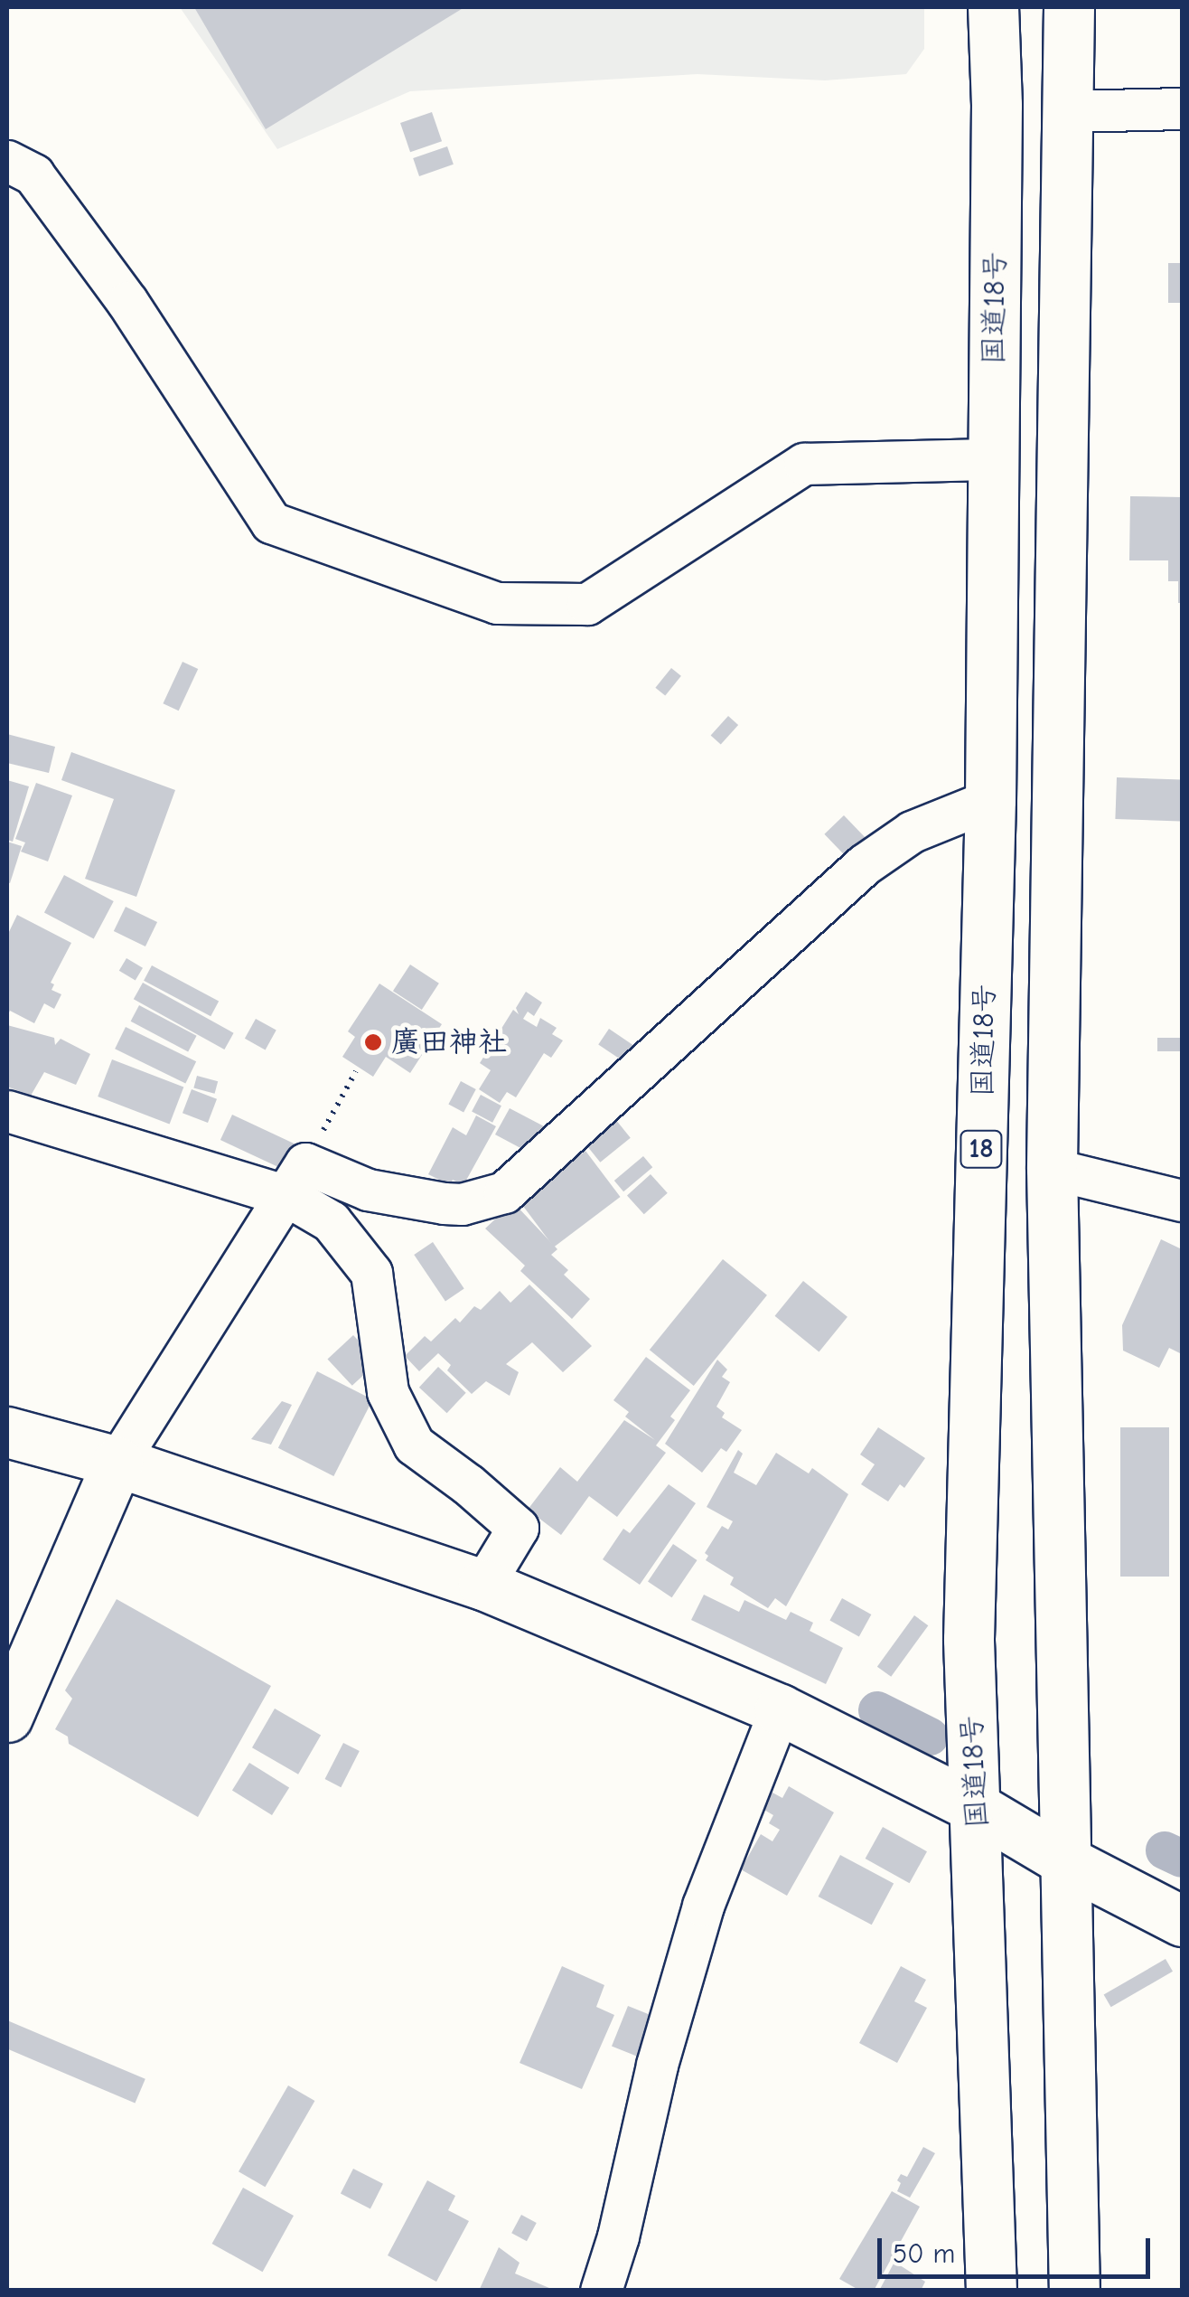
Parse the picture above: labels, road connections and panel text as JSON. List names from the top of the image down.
{
  "streets": {
    "main road": ["国道18号", "18"]
  },
  "places": ["廣田神社"],
  "scale_bar": "50 m"
}
